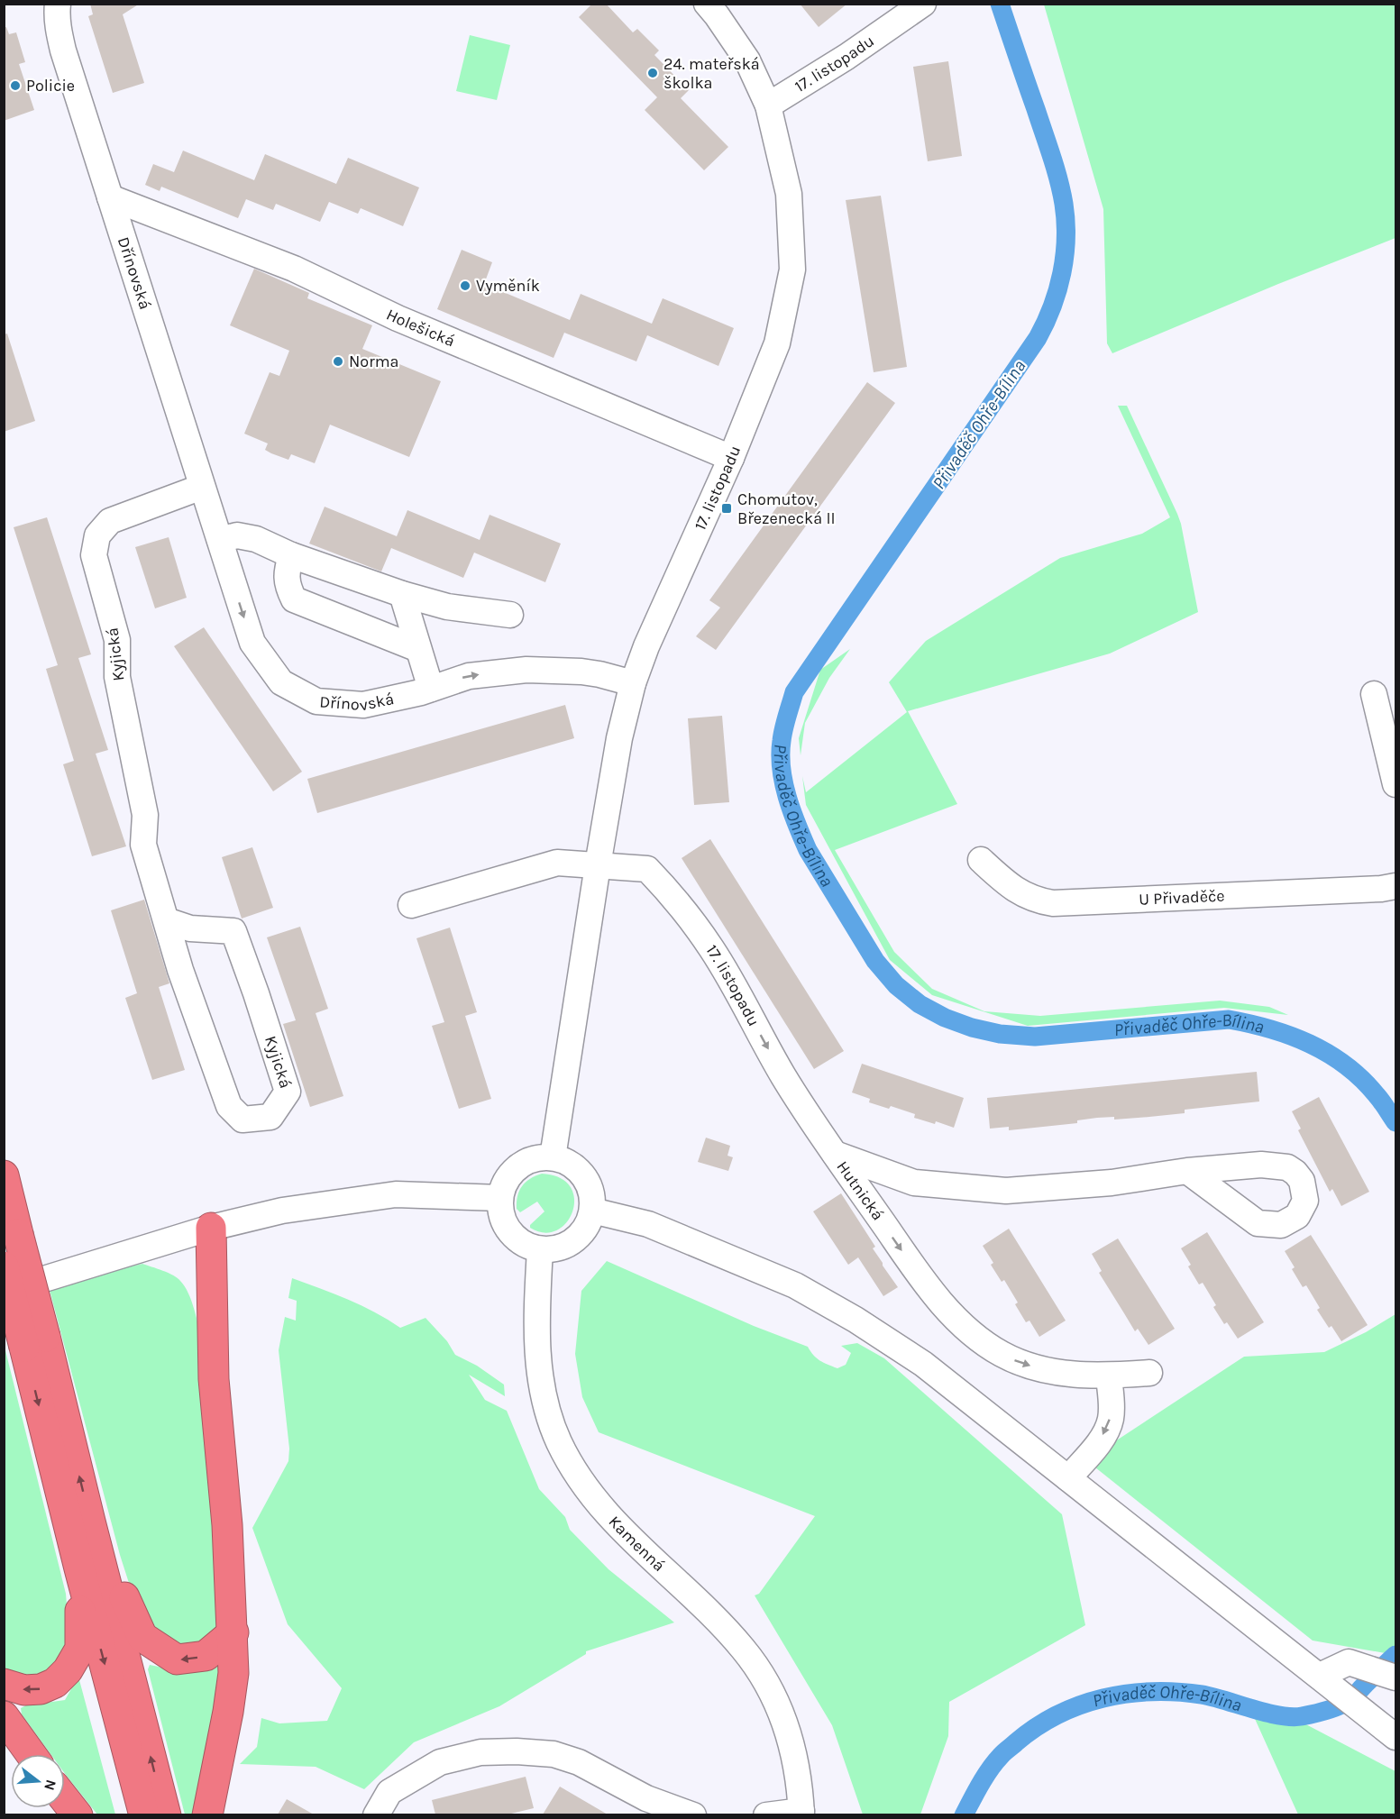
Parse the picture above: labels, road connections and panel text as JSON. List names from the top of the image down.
{
  "streets": {
    "street": [
      "17. listopadu",
      "Dřínovská",
      "Holešická",
      "Kyjická",
      "U Přivaděče",
      "Hutnická",
      "Kamenná"
    ]
  },
  "crossings": [
    ["17. listopadu", "Dřínovská"],
    ["17. listopadu", "Holešická"],
    ["17. listopadu", "Hutnická"],
    ["17. listopadu", "Kamenná"],
    ["Dřínovská", "Holešická"],
    ["Dřínovská", "Kyjická"]
  ],
  "water": ["Přivaděč Ohře-Bílina"],
  "places": {
    "other": [
      "24. mateřská školka",
      "Policie",
      "Vyměník",
      "Norma"
    ],
    "transit": ["Chomutov, Březenecká II"]
  },
  "north": "right"
}
